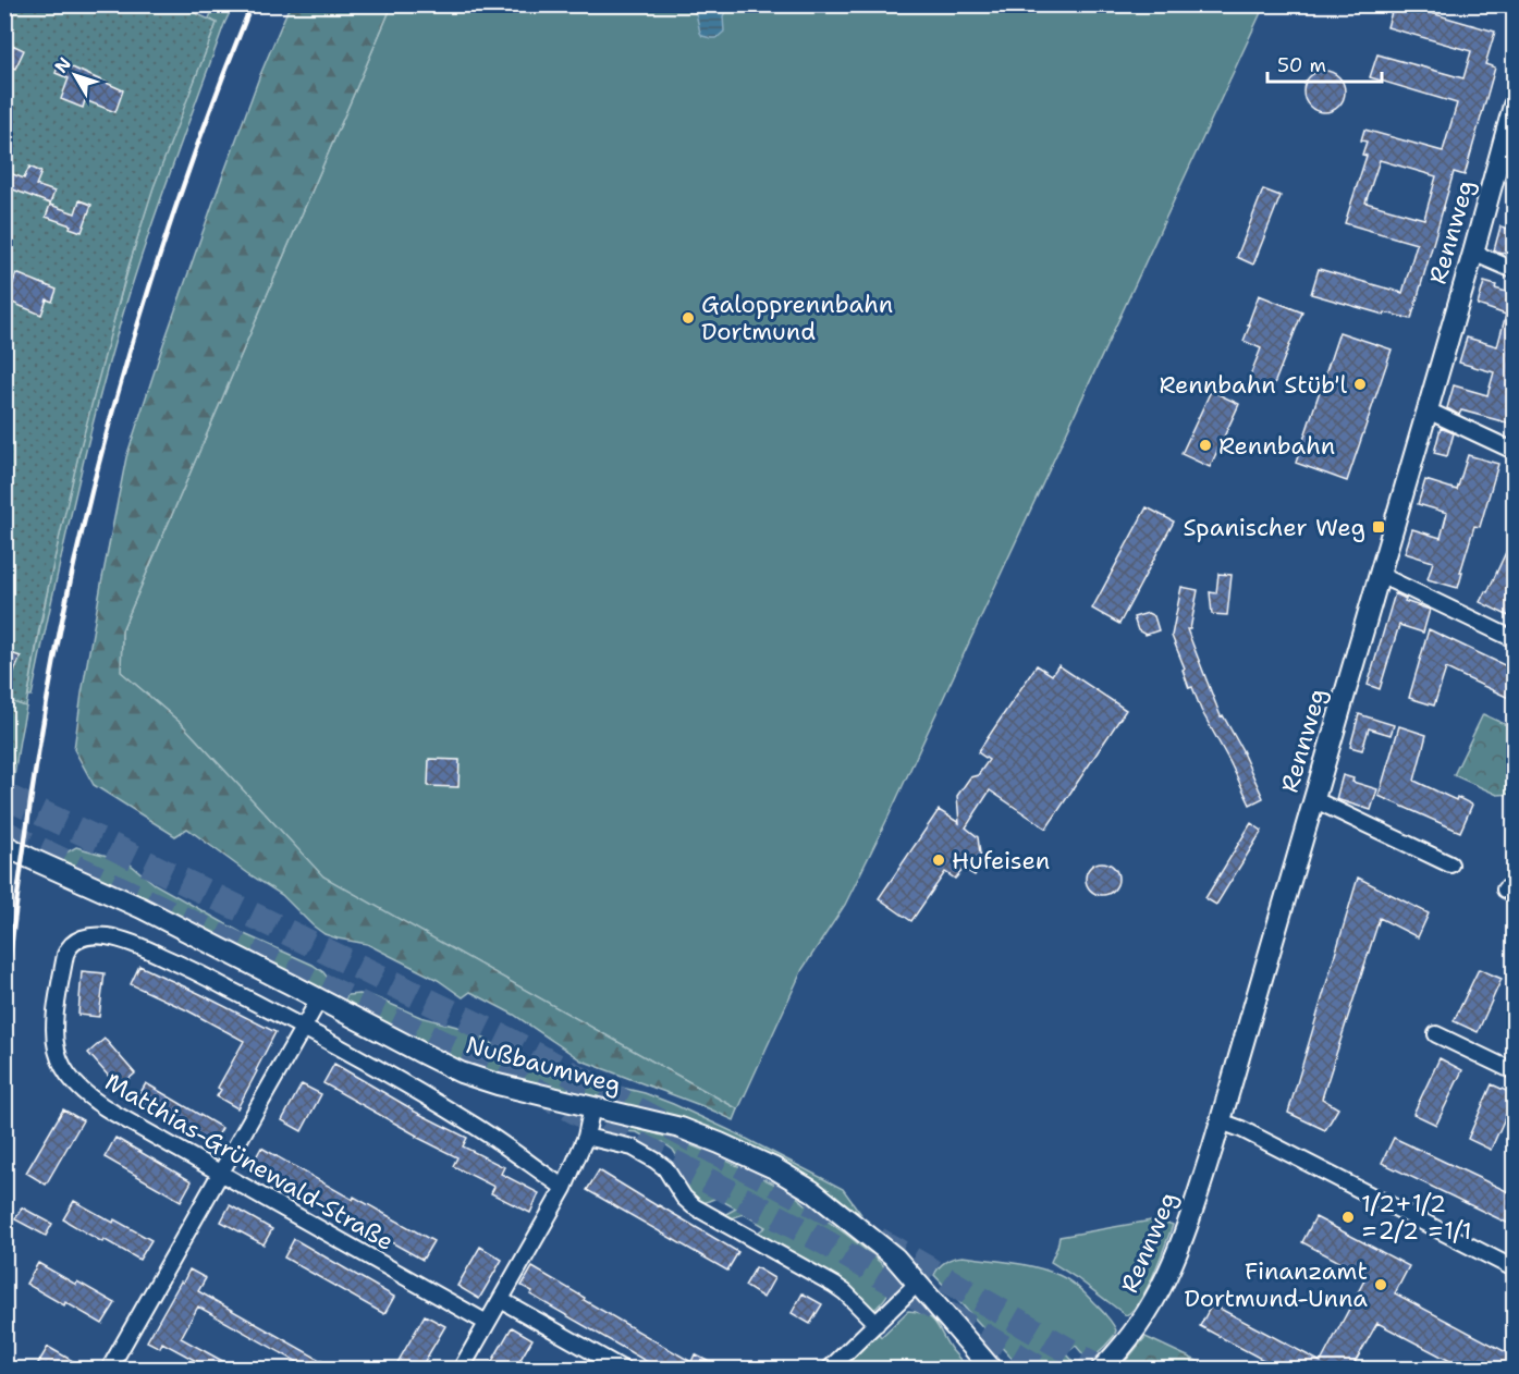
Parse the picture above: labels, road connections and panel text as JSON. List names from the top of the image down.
{
  "streets": {
    "street": ["Rennweg", "Nußbaumweg", "Matthias-Grünewald-Straße"]
  },
  "places": {
    "other": [
      "Galopprennbahn Dortmund",
      "Rennbahn Stüb'l",
      "Rennbahn",
      "Hufeisen",
      "1/2+1/2 =2/2 =1/1",
      "Finanzamt Dortmund-Unna"
    ],
    "transit": ["Spanischer Weg"]
  },
  "scale_bar": "50 m",
  "north": "top left"
}
